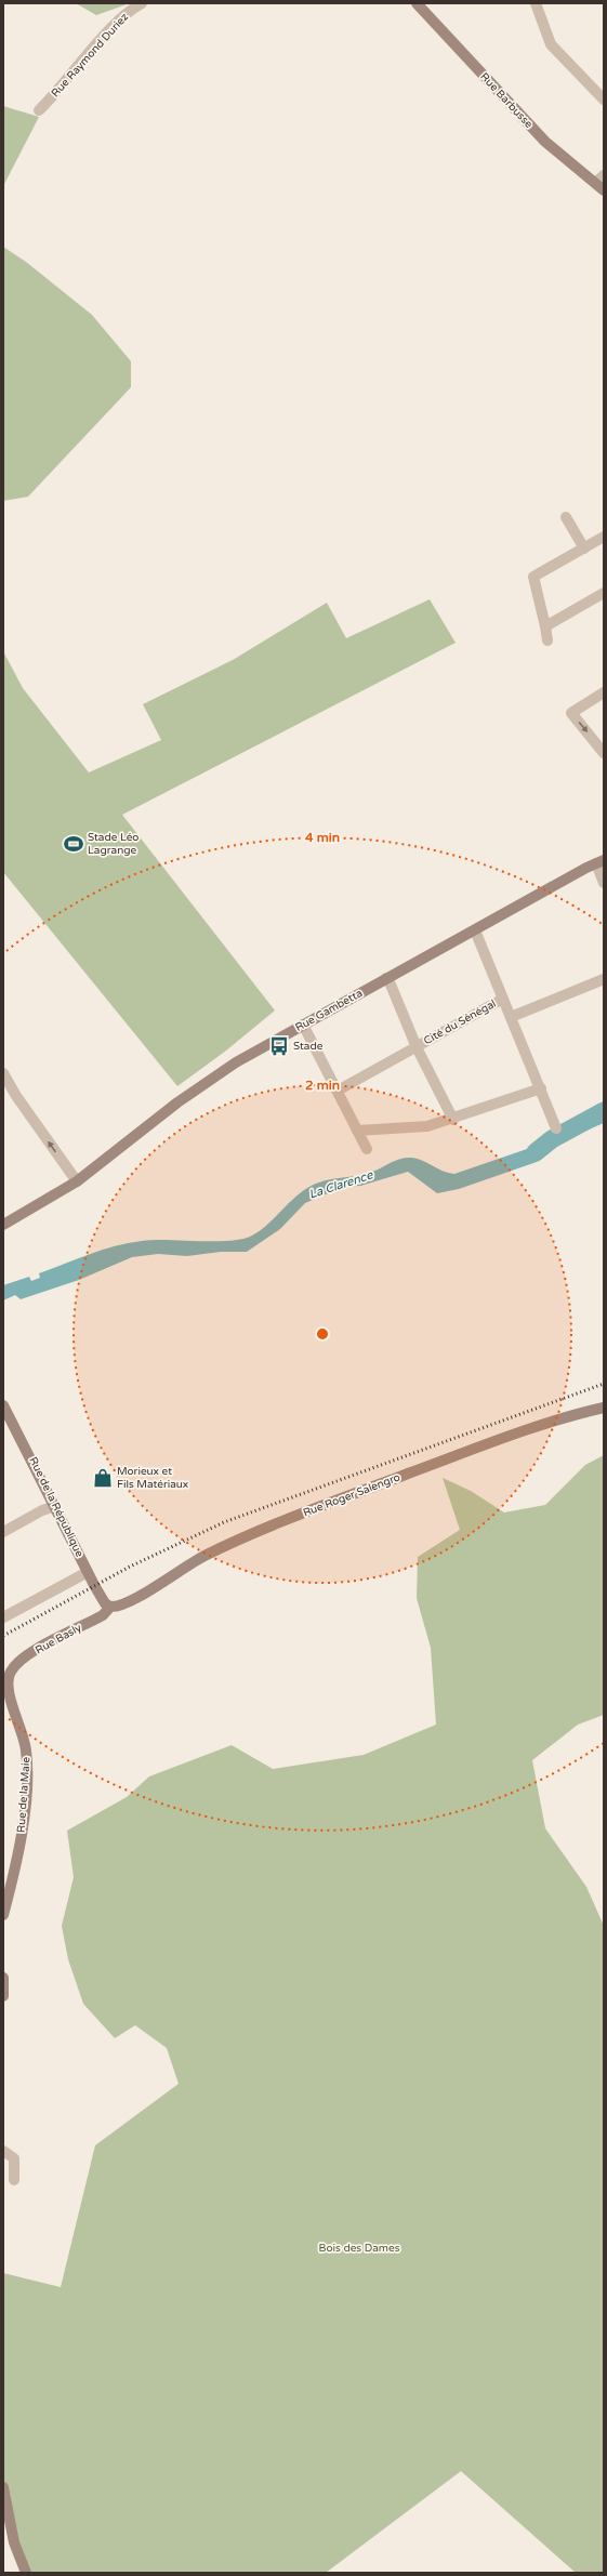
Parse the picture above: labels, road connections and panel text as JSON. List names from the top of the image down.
{
  "streets": {
    "street": [
      "Rue Raymond Duriez",
      "Rue Barbusse",
      "Rue Gambetta",
      "Cité du Sénégal",
      "Rue Roger Salengro",
      "Rue de la République",
      "Rue Basly",
      "Rue de la Maie"
    ]
  },
  "crossings": [
    ["Rue Gambetta", "Cité du Sénégal"],
    ["Rue Roger Salengro", "Rue de la République"],
    ["Rue Roger Salengro", "Rue Basly"],
    ["Rue de la République", "Rue Basly"],
    ["Rue Basly", "Rue de la Maie"]
  ],
  "water": ["La Clarence"],
  "parks": ["Bois des Dames"],
  "places": {
    "sports": ["Stade Léo Lagrange"],
    "bus stop": ["Stade"],
    "shop": ["Morieux et Fils Matériaux"]
  },
  "rings": ["4 min", "2 min"]
}
